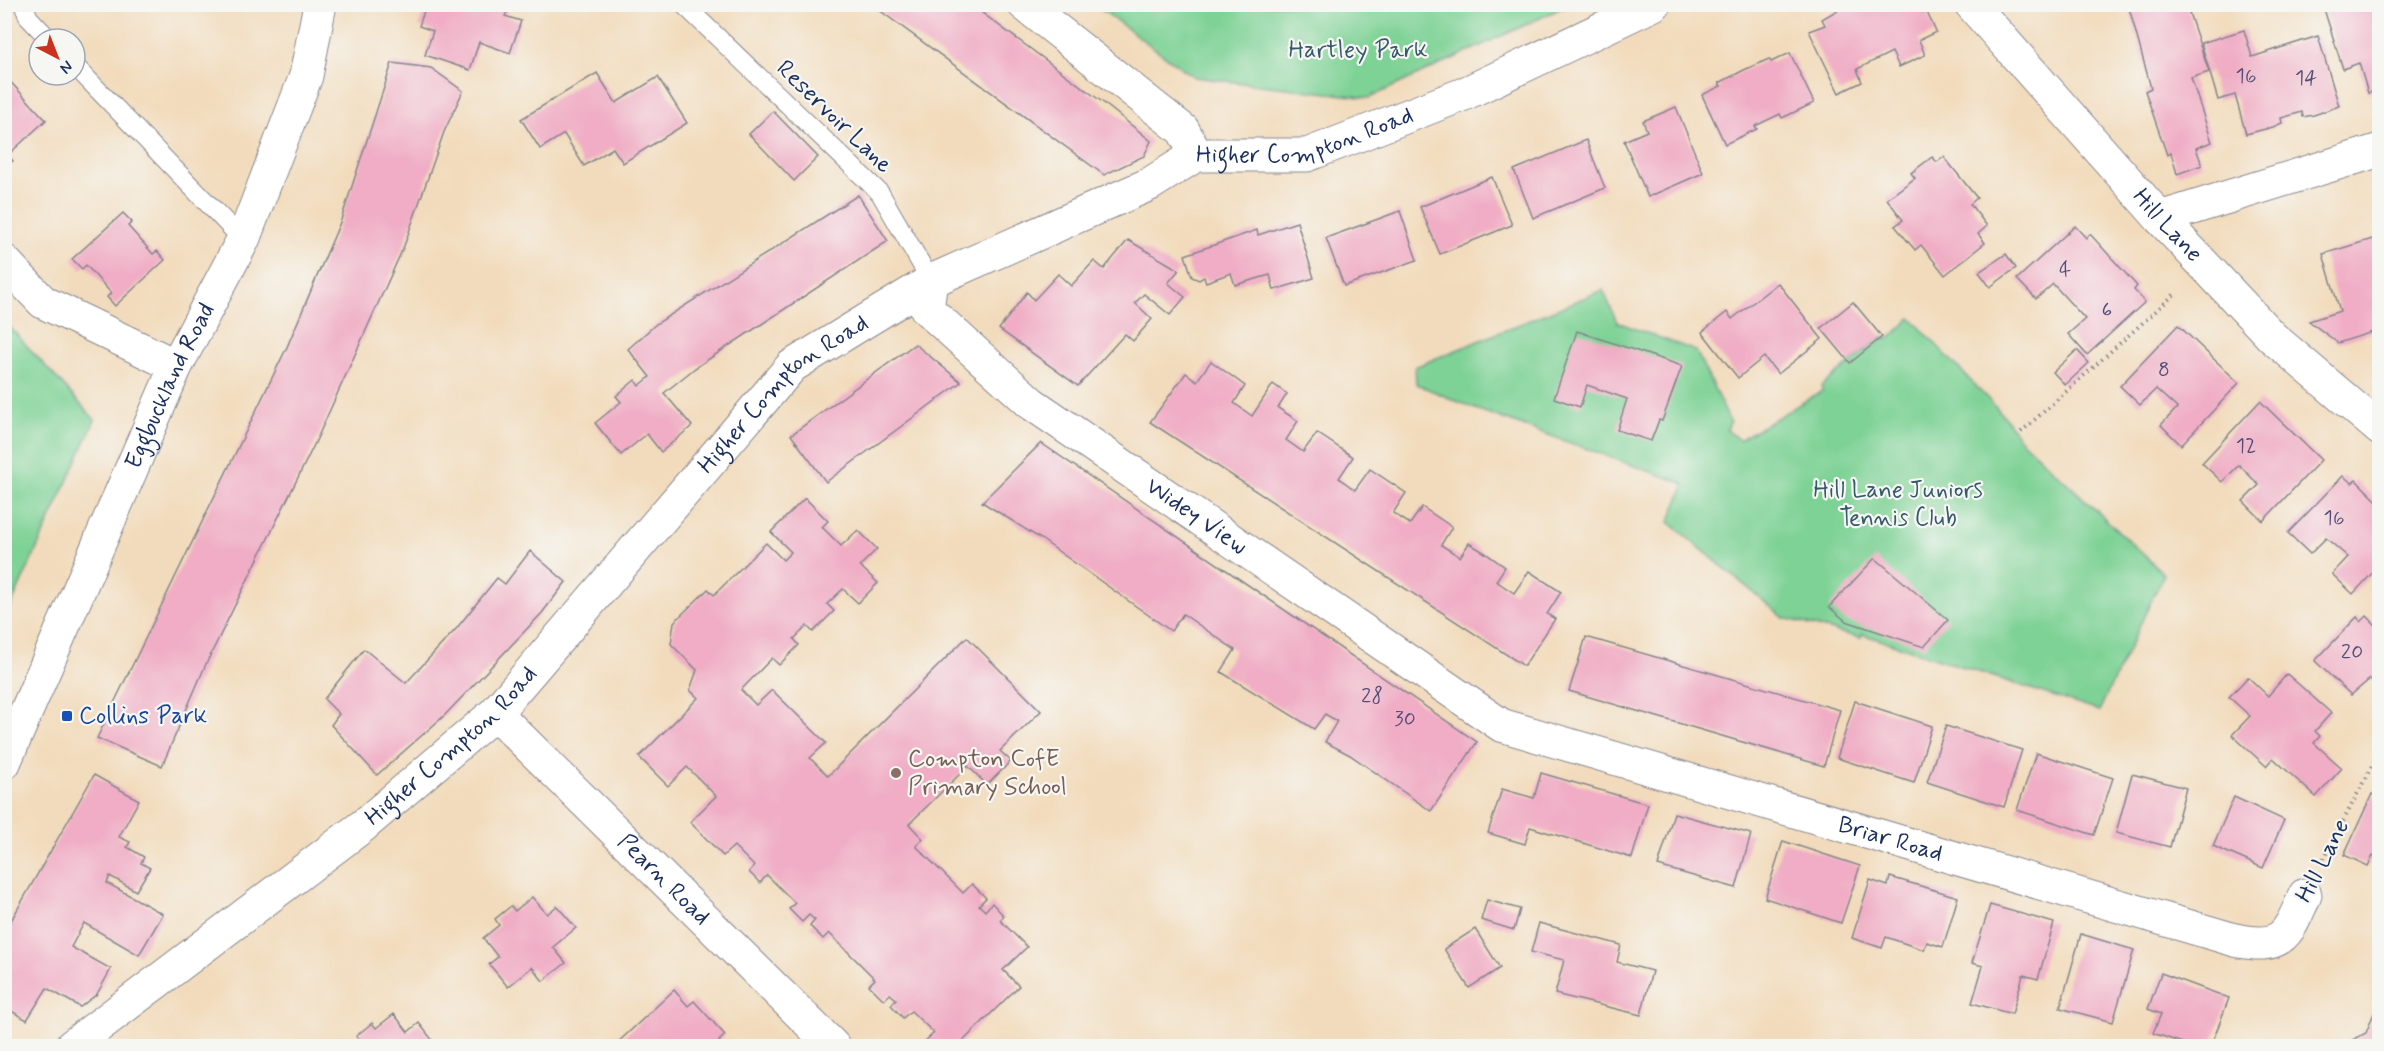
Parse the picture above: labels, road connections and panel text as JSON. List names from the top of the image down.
{
  "streets": {
    "street": [
      "Higher Compton Road",
      "Hill Lane",
      "Eggbuckland Road",
      "Widey View",
      "Briar Road",
      "Pearn Road"
    ],
    "lane": ["Reservoir Lane"]
  },
  "crossings": [
    ["Reservoir Lane", "Higher Compton Road"],
    ["Reservoir Lane", "Widey View"],
    ["Higher Compton Road", "Widey View"],
    ["Higher Compton Road", "Pearn Road"],
    ["Hill Lane", "Briar Road"],
    ["Widey View", "Briar Road"]
  ],
  "parks": ["Hartley Park", "Hill Lane Juniors Tennis Club"],
  "places": {
    "transit": ["Collins Park"],
    "other": ["Compton CofE Primary School"]
  },
  "house_numbers": [
    "16",
    "14",
    "4",
    "6",
    "8",
    "12",
    "16",
    "20",
    "28",
    "30"
  ],
  "north": "bottom right"
}
